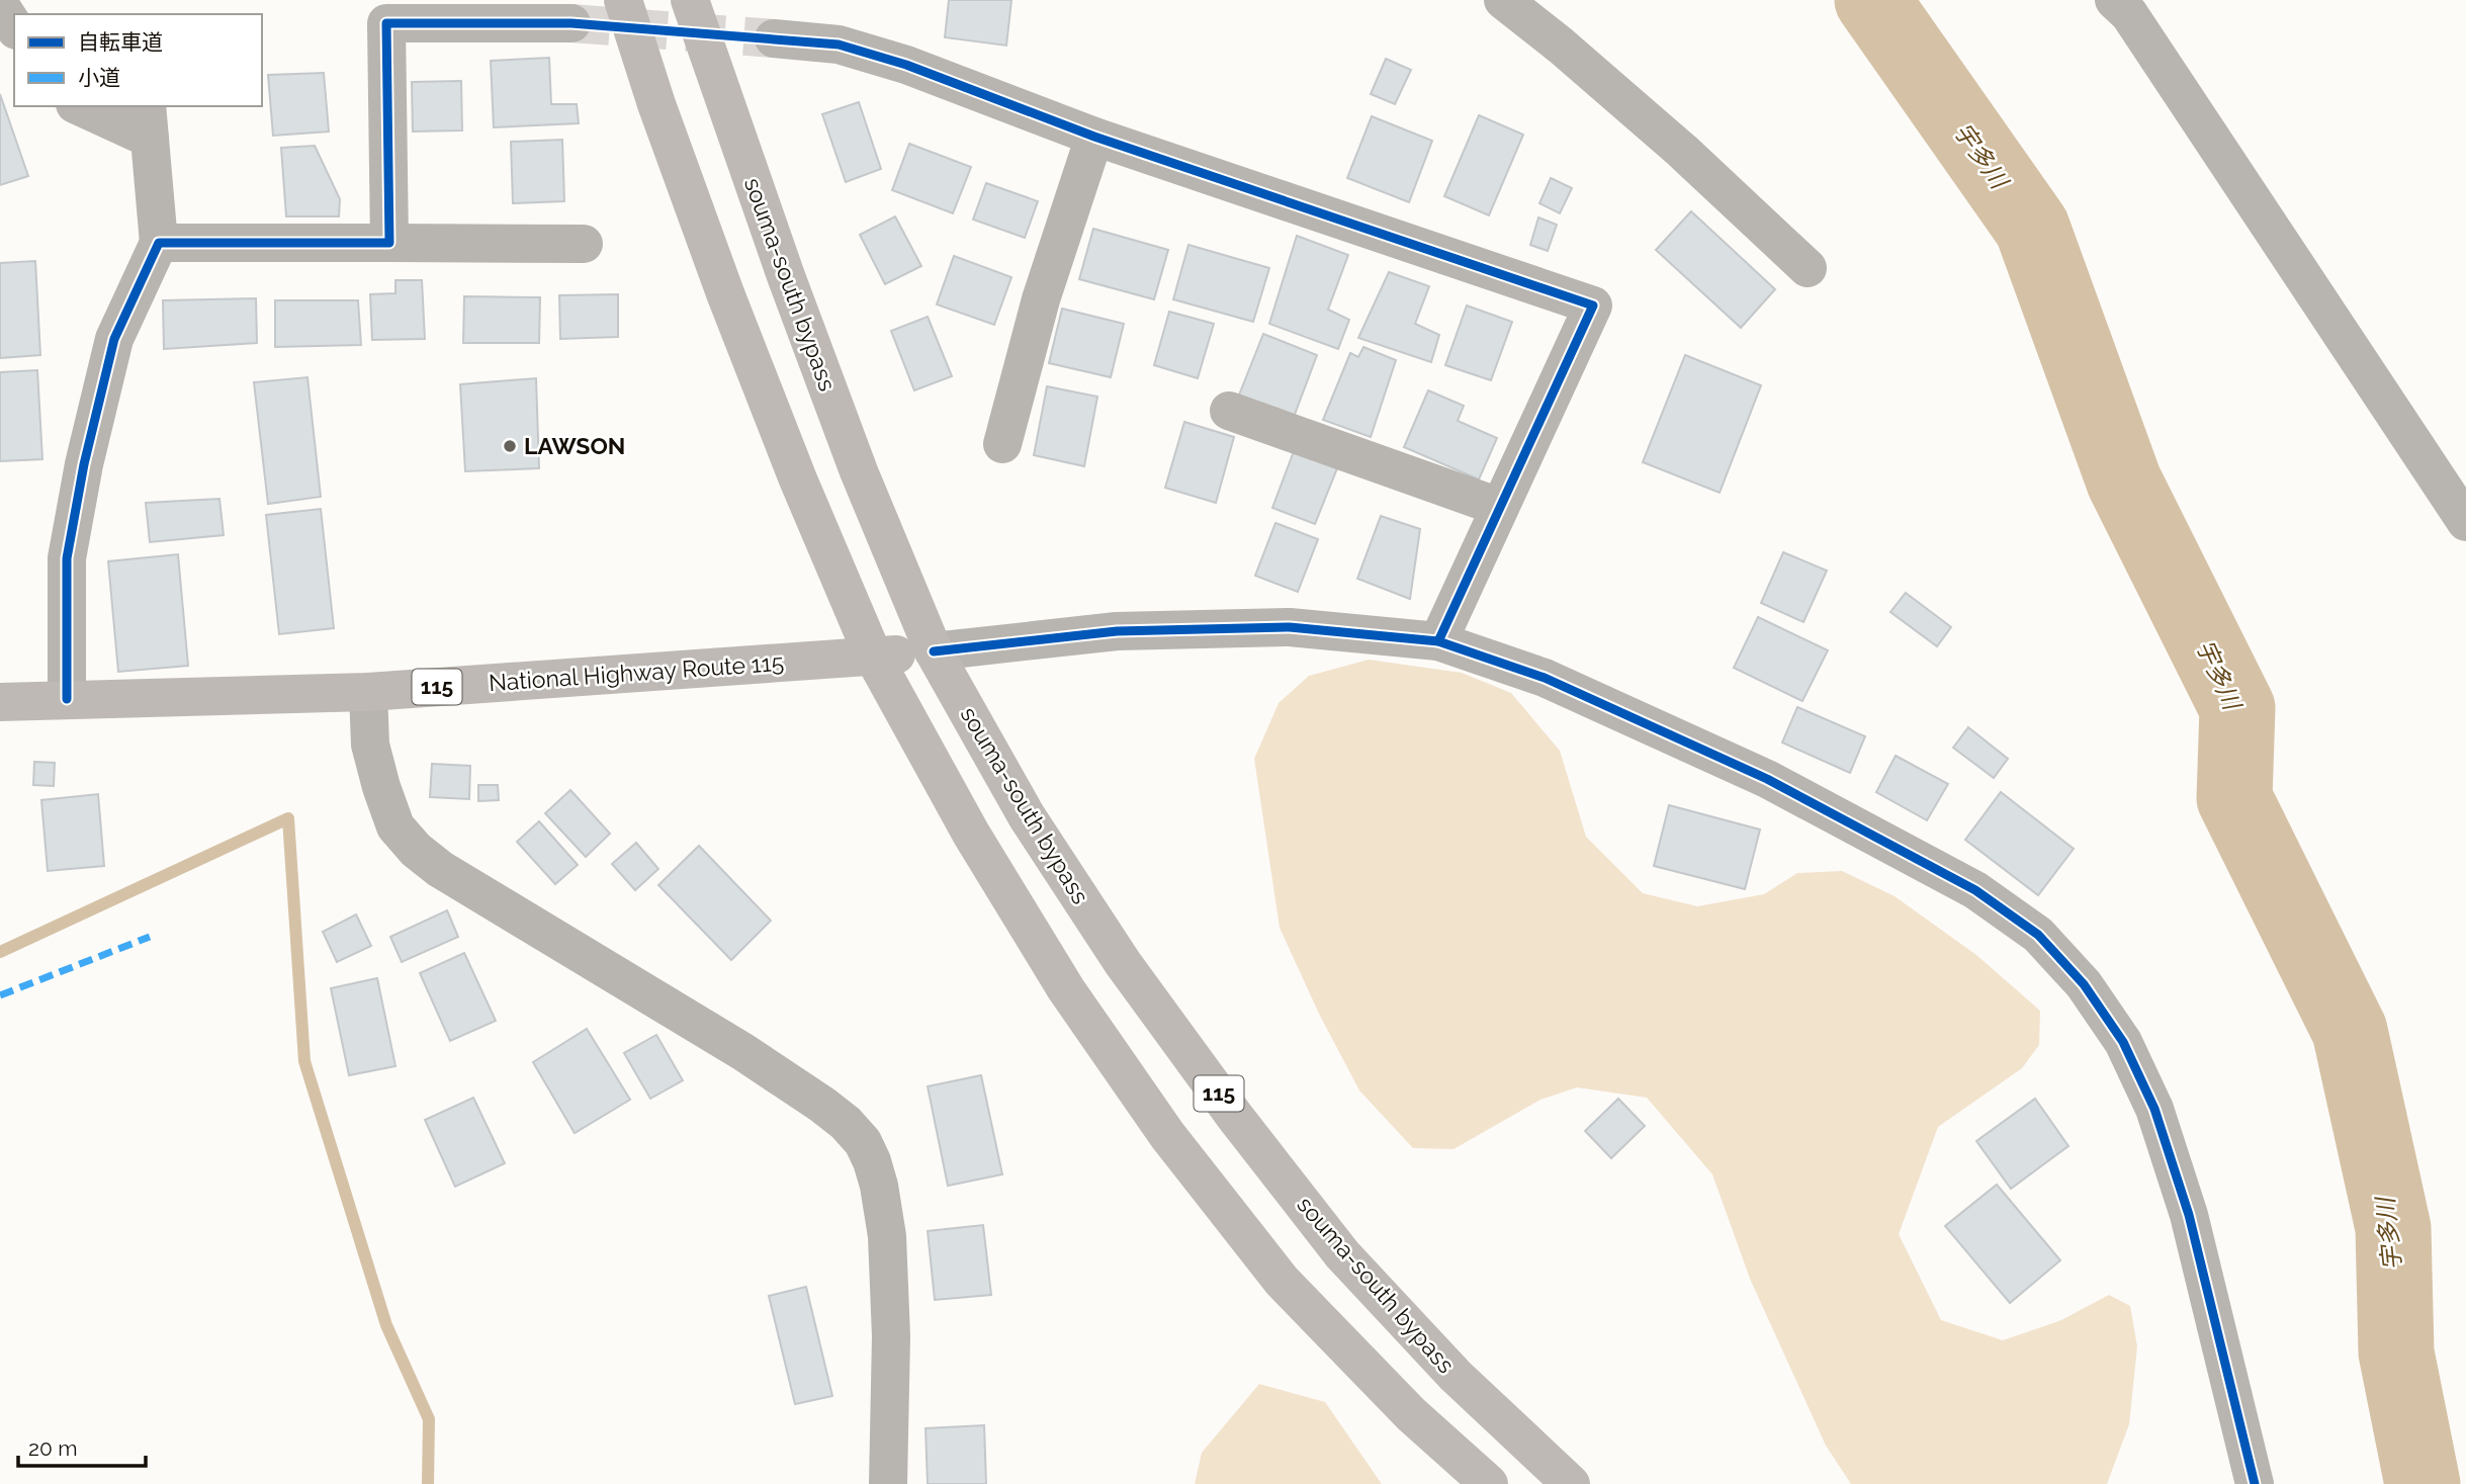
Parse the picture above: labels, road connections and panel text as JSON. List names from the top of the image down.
{
  "streets": {
    "highway": ["souma-south bypass", "National Highway Route 115", "115"]
  },
  "crossings": [
    ["souma-south bypass", "National Highway Route 115"]
  ],
  "water": ["宇多川"],
  "places": ["LAWSON"],
  "legend": ["自転車道", "小道"],
  "scale_bar": "20 m"
}
